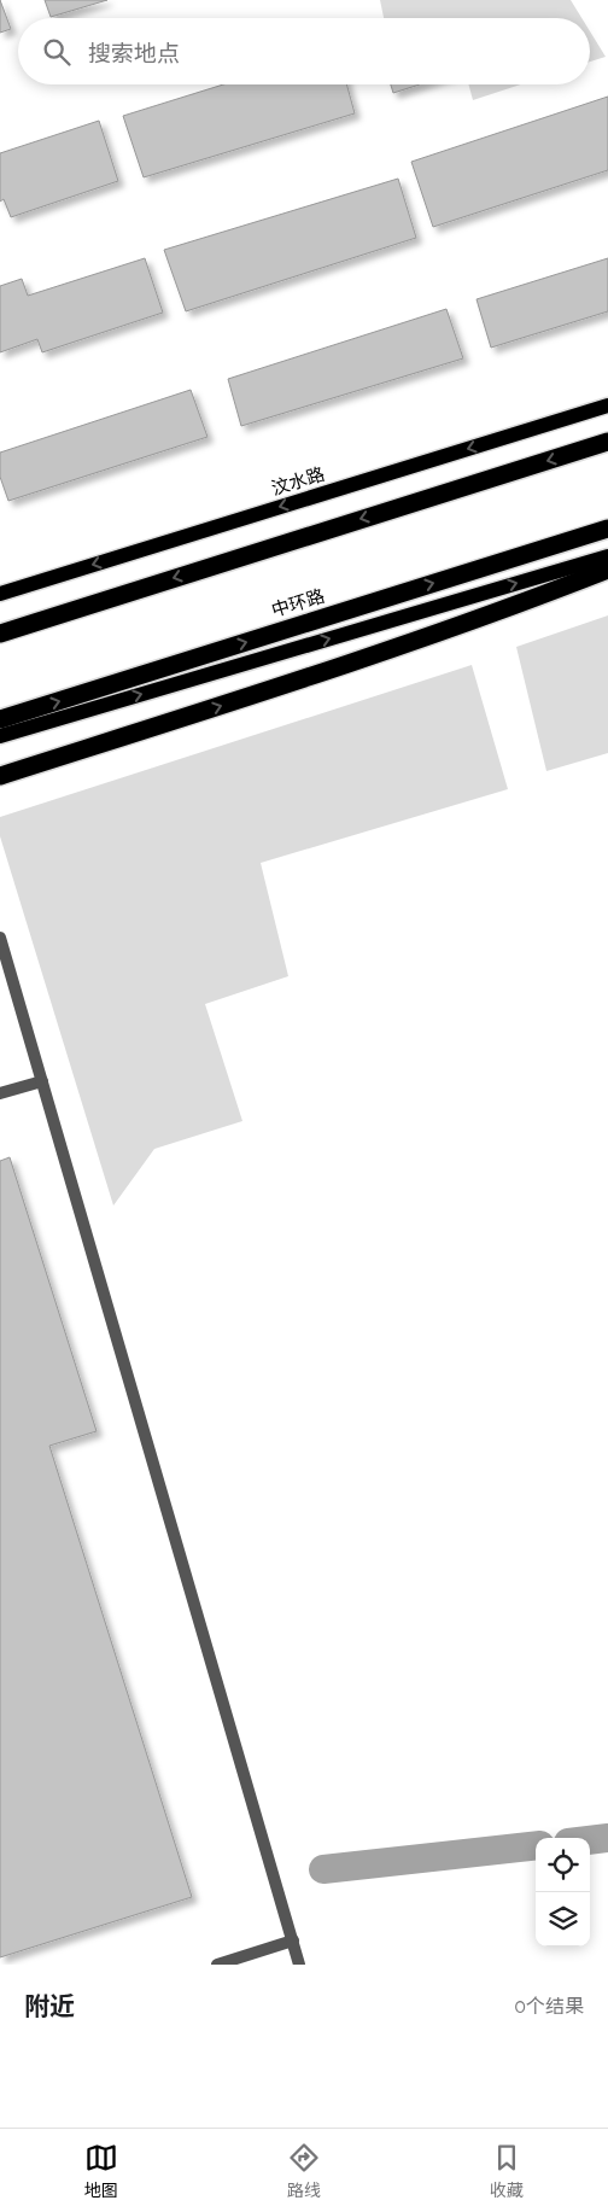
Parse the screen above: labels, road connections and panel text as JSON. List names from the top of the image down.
{
  "streets": {
    "highway": ["中环路"],
    "main road": ["汶水路"]
  },
  "one_way": ["汶水路"],
  "page": {
    "search": "搜索地点",
    "heading": ["附近", "0个结果"],
    "nav": ["地图", "路线", "收藏"]
  }
}
